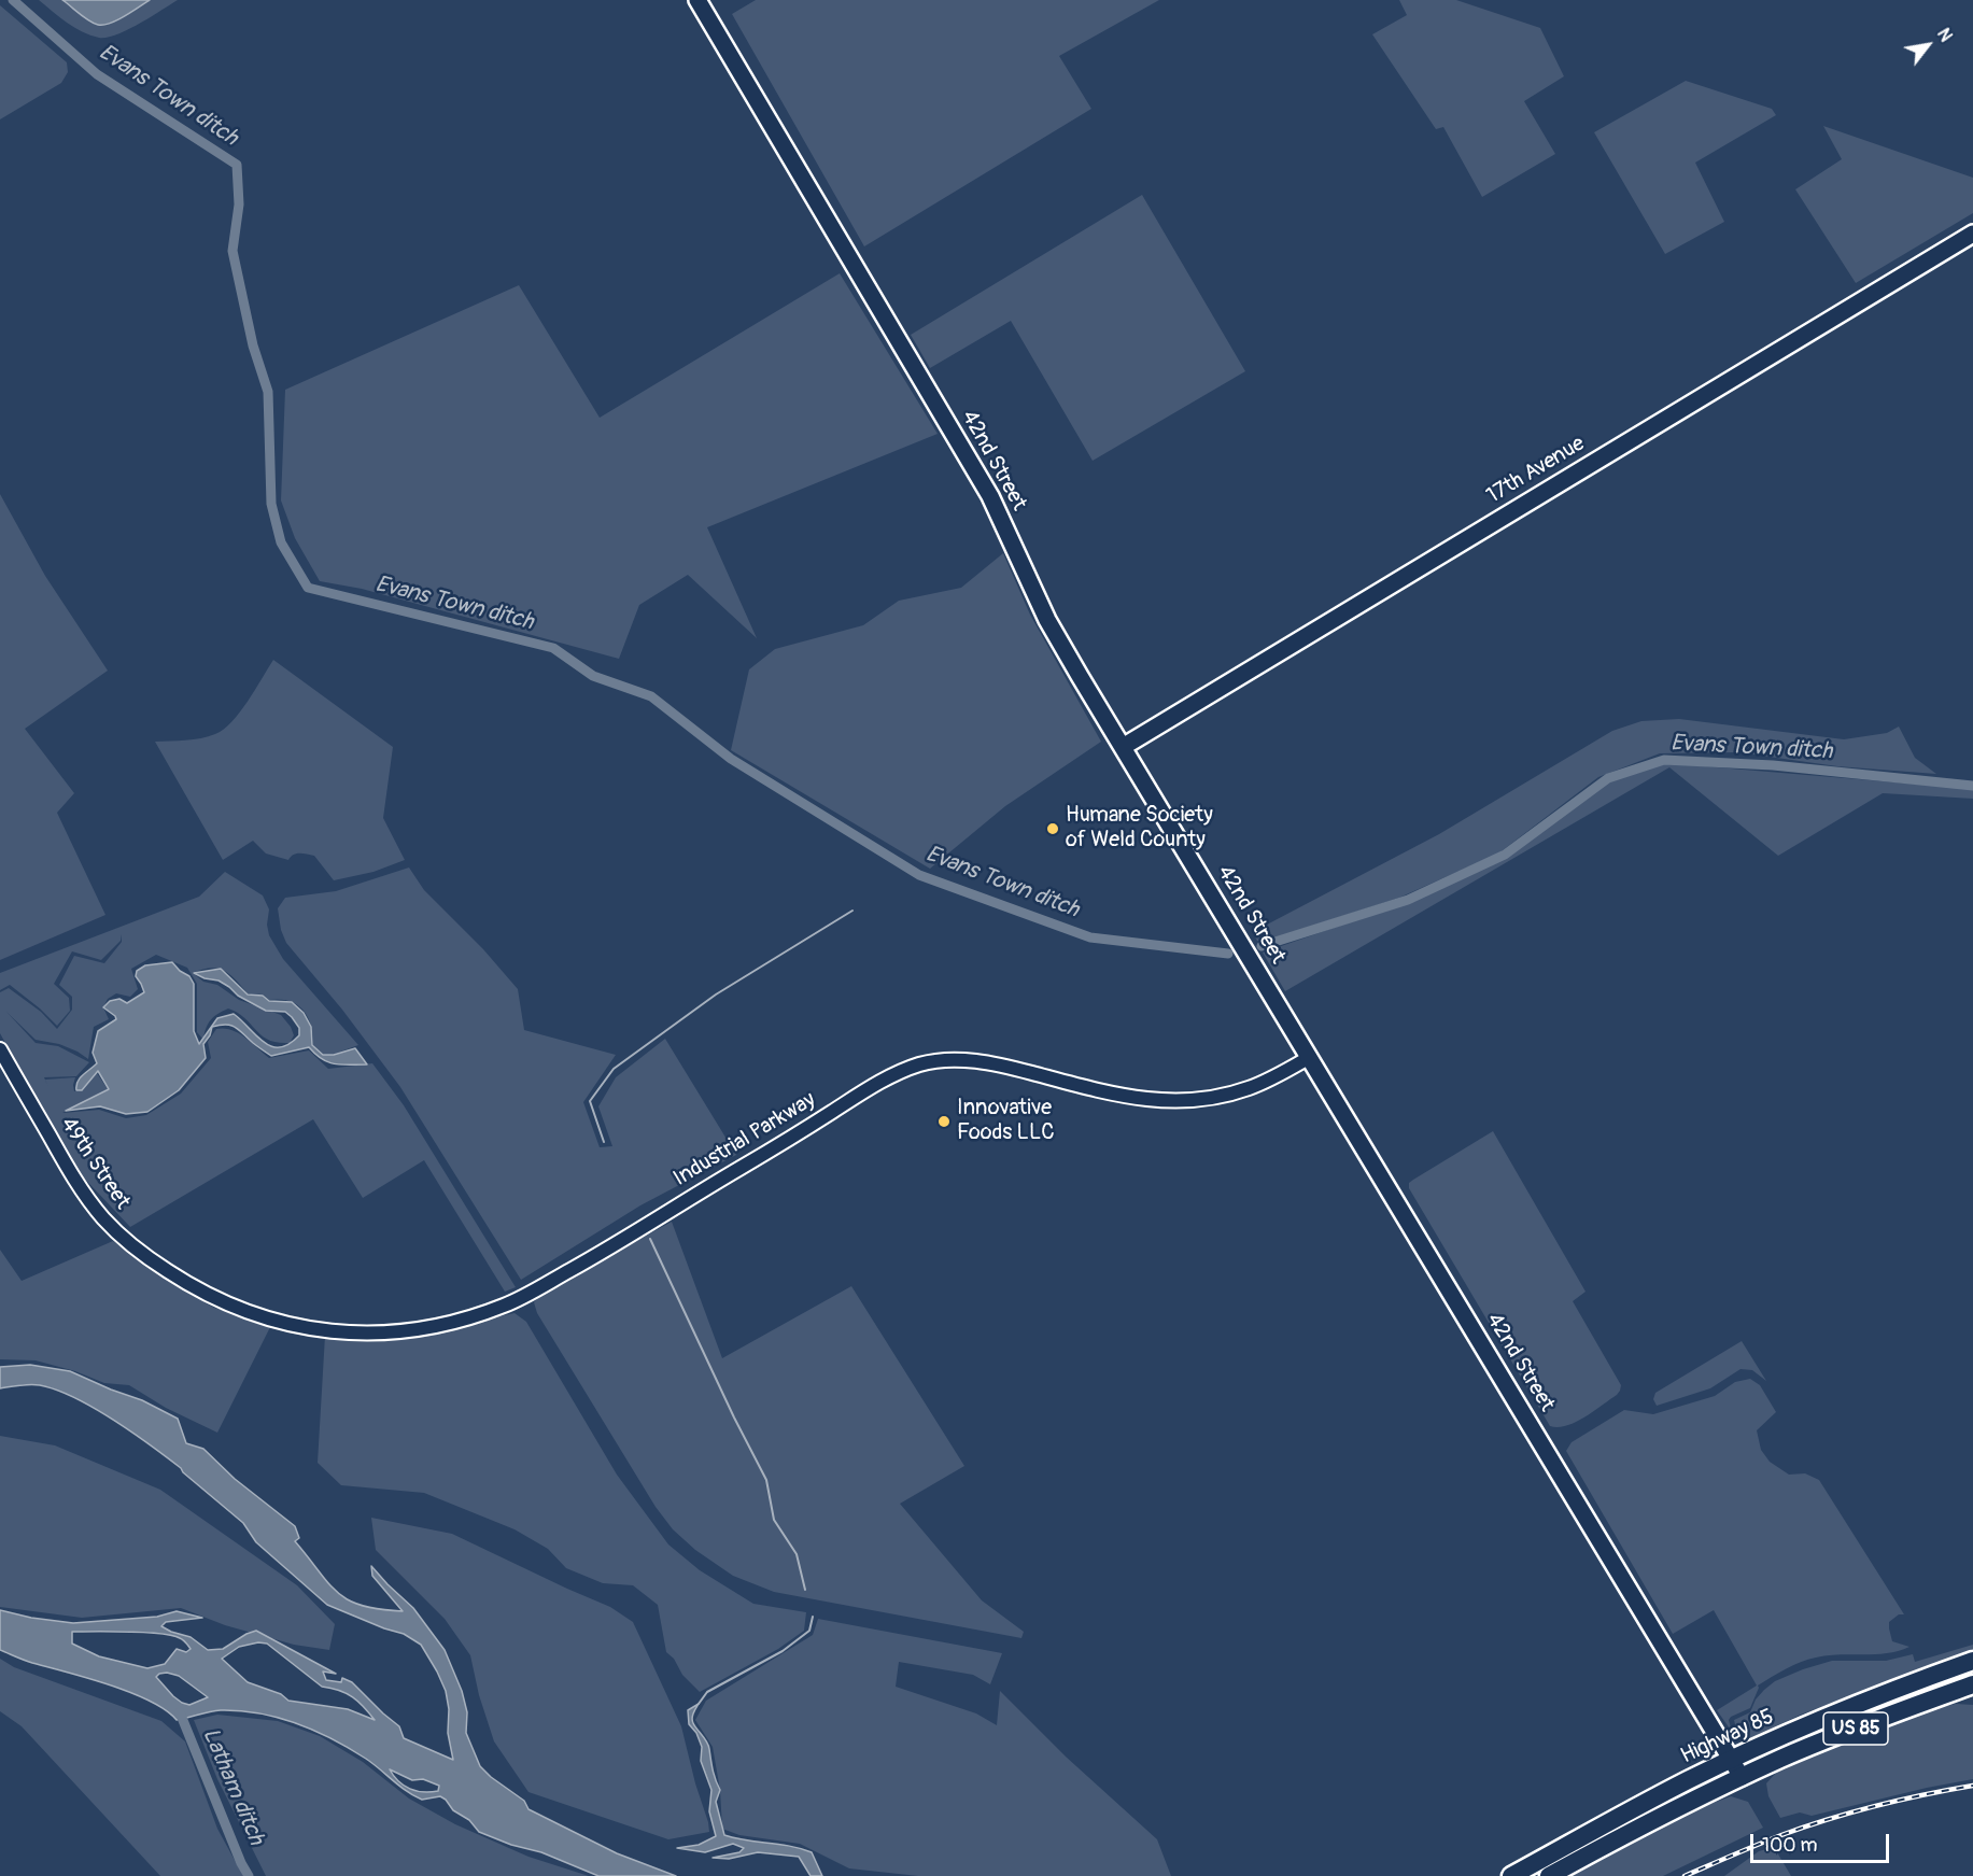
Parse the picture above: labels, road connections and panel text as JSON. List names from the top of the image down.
{
  "streets": {
    "highway": ["US 85", "Highway 85"],
    "main road": ["42nd Street", "17th Avenue"],
    "street": ["Industrial Parkway", "49th Street"]
  },
  "crossings": [
    ["42nd Street", "17th Avenue"],
    ["42nd Street", "Industrial Parkway"],
    ["42nd Street", "Highway 85"],
    ["Industrial Parkway", "49th Street"]
  ],
  "water": ["Evans Town ditch", "Latham ditch"],
  "places": ["Humane Society of Weld County", "Innovative Foods LLC"],
  "scale_bar": "100 m",
  "north": "top right"
}
